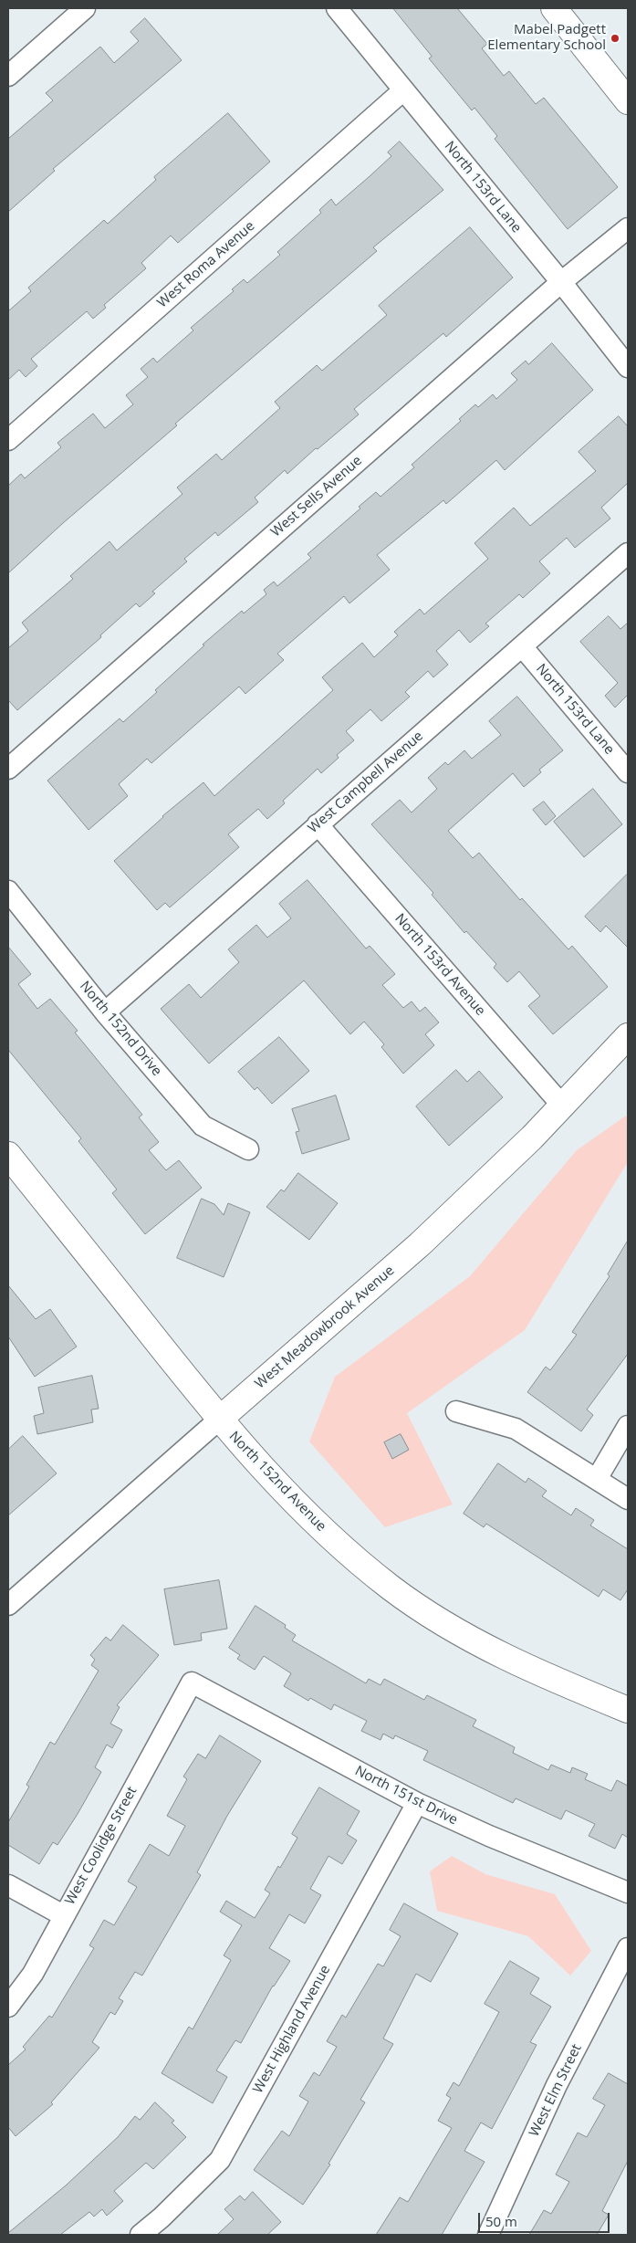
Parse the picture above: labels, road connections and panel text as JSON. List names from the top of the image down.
{
  "streets": {
    "street": [
      "North 153rd Lane",
      "West Roma Avenue",
      "West Sells Avenue",
      "West Campbell Avenue",
      "North 153rd Avenue",
      "North 152nd Drive",
      "West Meadowbrook Avenue",
      "North 152nd Avenue",
      "North 151st Drive",
      "West Coolidge Street",
      "West Highland Avenue",
      "West Elm Street"
    ]
  },
  "crossings": [
    ["North 153rd Lane", "West Roma Avenue"],
    ["North 153rd Lane", "West Sells Avenue"],
    ["North 153rd Lane", "West Campbell Avenue"],
    ["West Campbell Avenue", "North 153rd Avenue"],
    ["West Campbell Avenue", "North 152nd Drive"],
    ["North 153rd Avenue", "West Meadowbrook Avenue"],
    ["West Meadowbrook Avenue", "North 152nd Avenue"],
    ["North 151st Drive", "West Coolidge Street"],
    ["North 151st Drive", "West Highland Avenue"]
  ],
  "places": ["Mabel Padgett Elementary School"],
  "scale_bar": "50 m"
}
